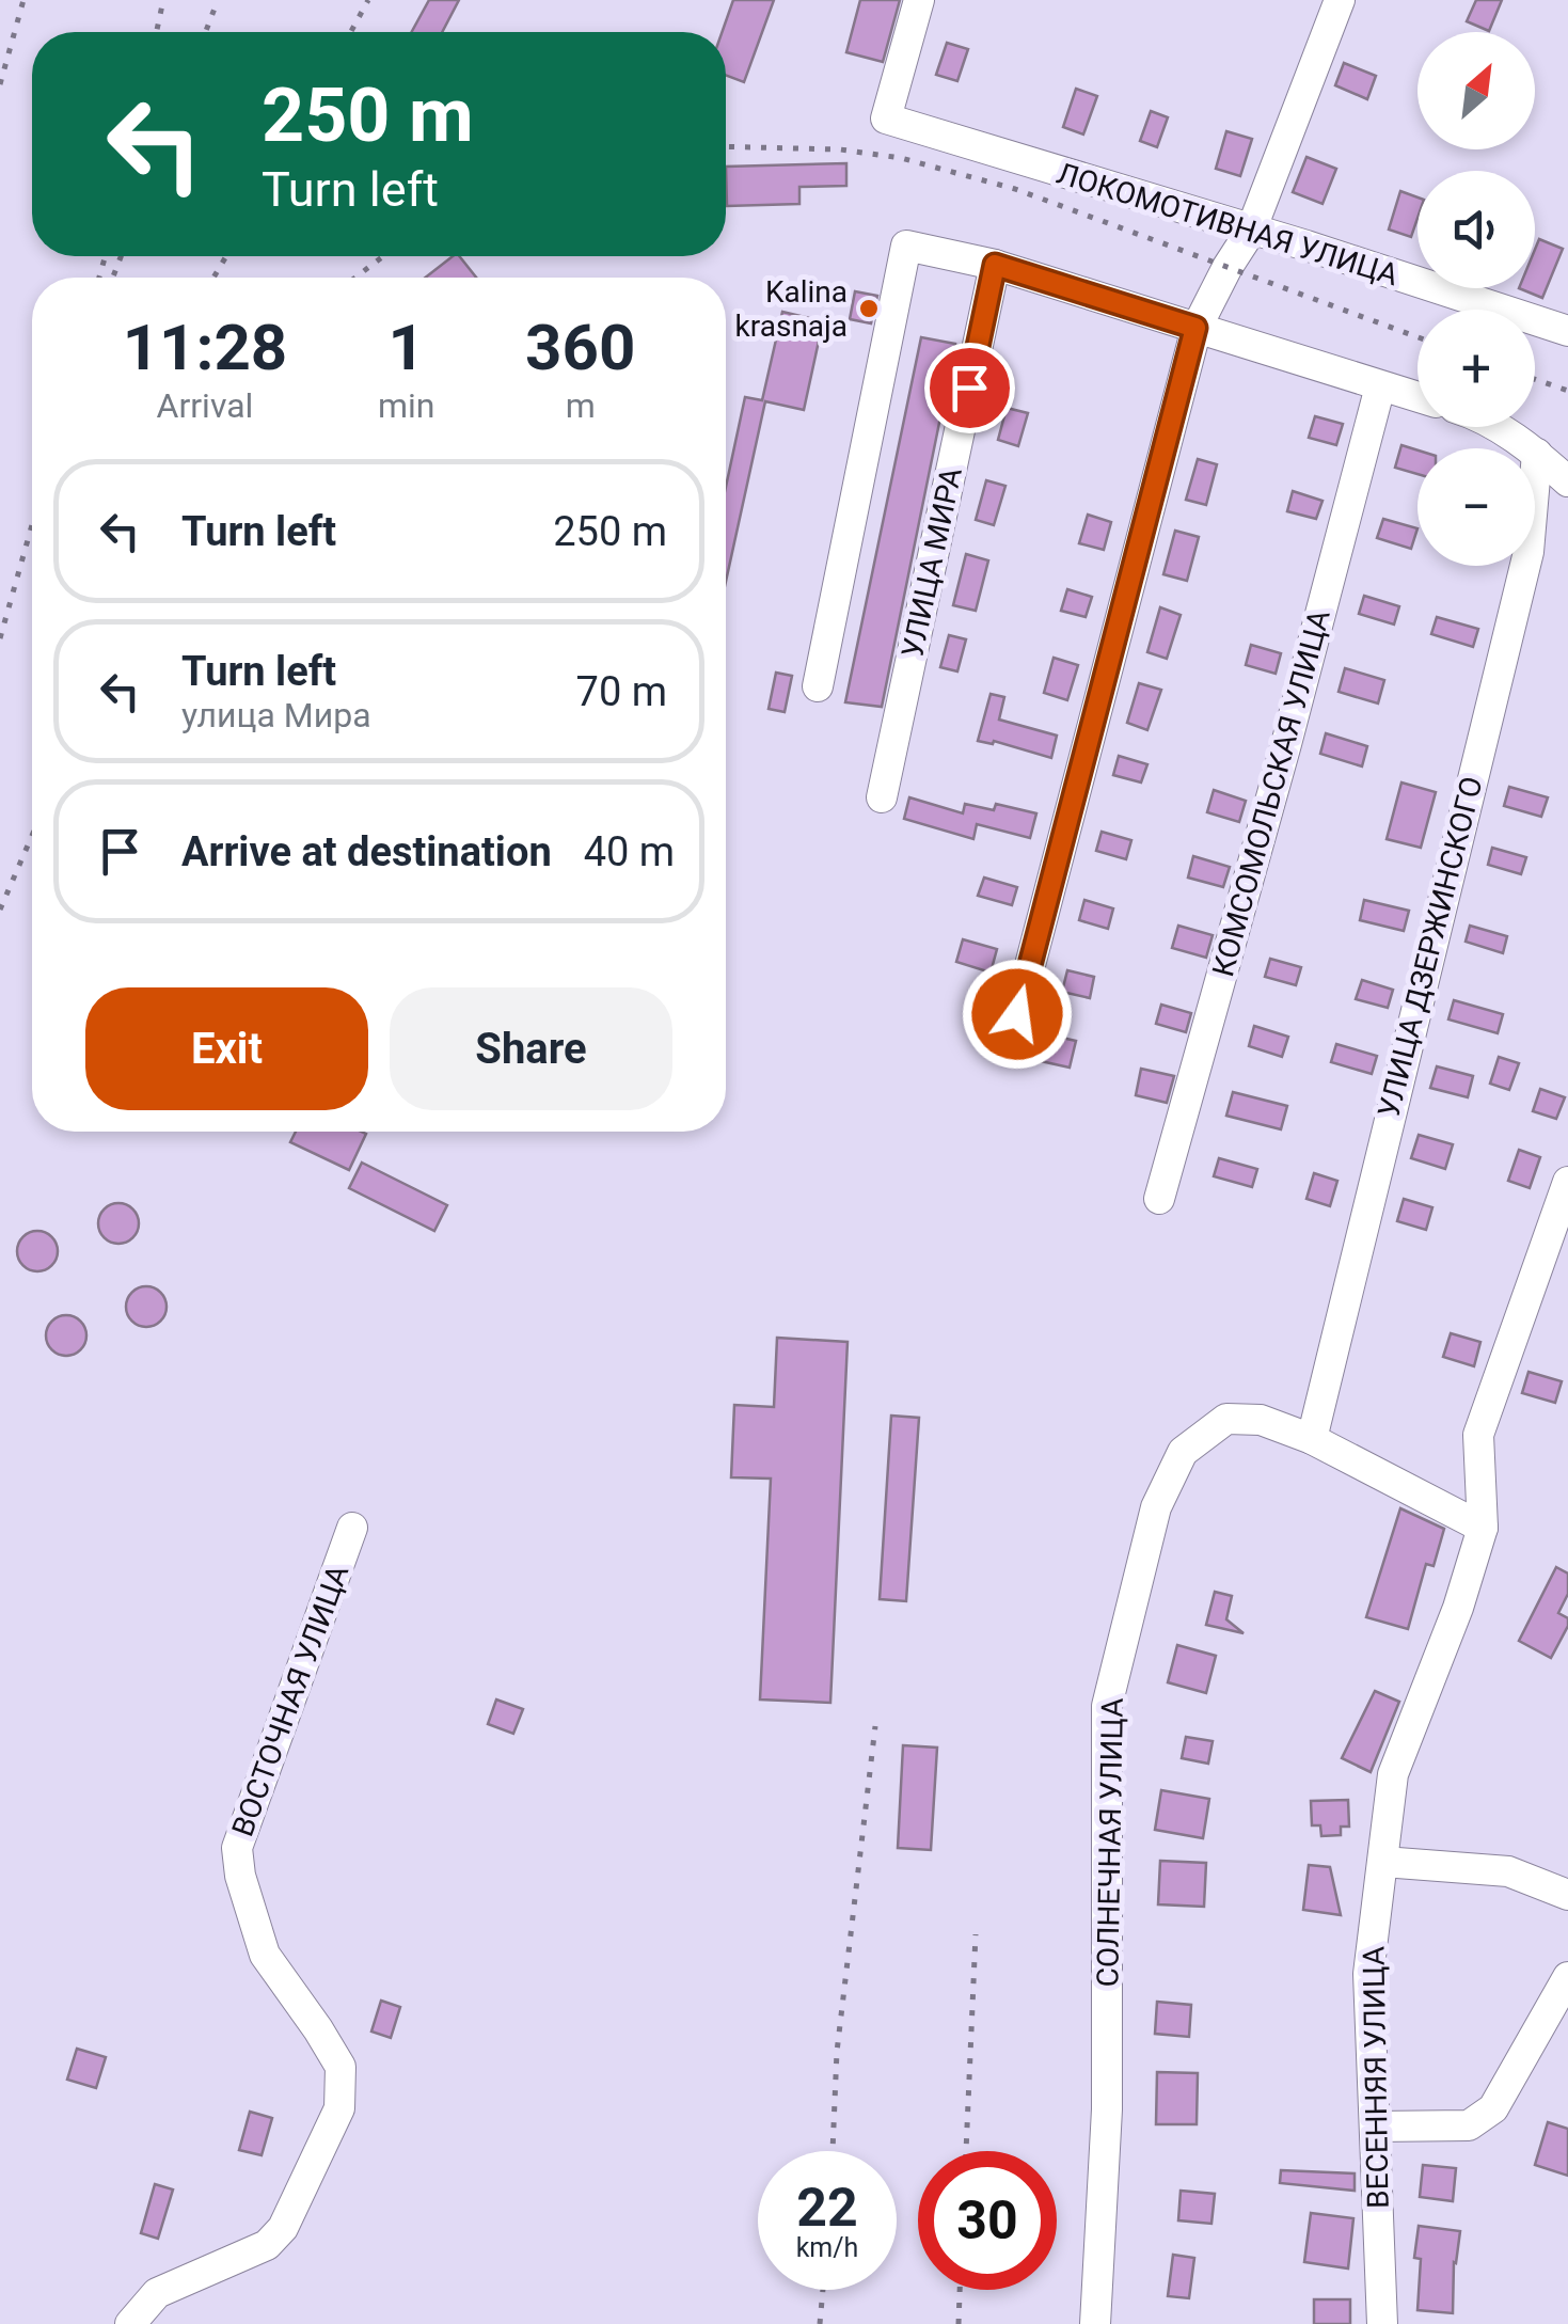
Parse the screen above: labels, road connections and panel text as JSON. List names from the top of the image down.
{
  "streets": {
    "street": [
      "ЛОКОМОТИВНАЯ УЛИЦА",
      "УЛИЦА МИРА",
      "КОМСОМОЛЬСКАЯ УЛИЦА",
      "УЛИЦА ДЗЕРЖИНСКОГО",
      "ВОСТОЧНАЯ УЛИЦА",
      "СОЛНЕЧНАЯ УЛИЦА",
      "ВЕСЕННЯЯ УЛИЦА"
    ]
  },
  "crossings": [
    ["УЛИЦА ДЗЕРЖИНСКОГО", "СОЛНЕЧНАЯ УЛИЦА"]
  ],
  "places": ["Kalina krasnaja"],
  "north": "top right",
  "page": {
    "map_buttons": ["+", "−"],
    "turn": ["250 m", "Turn left"],
    "eta": [
      "11:28",
      "Arrival",
      "1",
      "min",
      "360",
      "m"
    ],
    "list": [
      {
        "name": "Turn left",
        "value": "250 m"
      },
      {
        "name": "Turn left",
        "note": "улица Мира",
        "value": "70 m"
      },
      {
        "name": "Arrive at destination",
        "value": "40 m"
      }
    ],
    "buttons": ["Exit", "Share"],
    "speed": "22 km/h",
    "limit": "30"
  }
}
